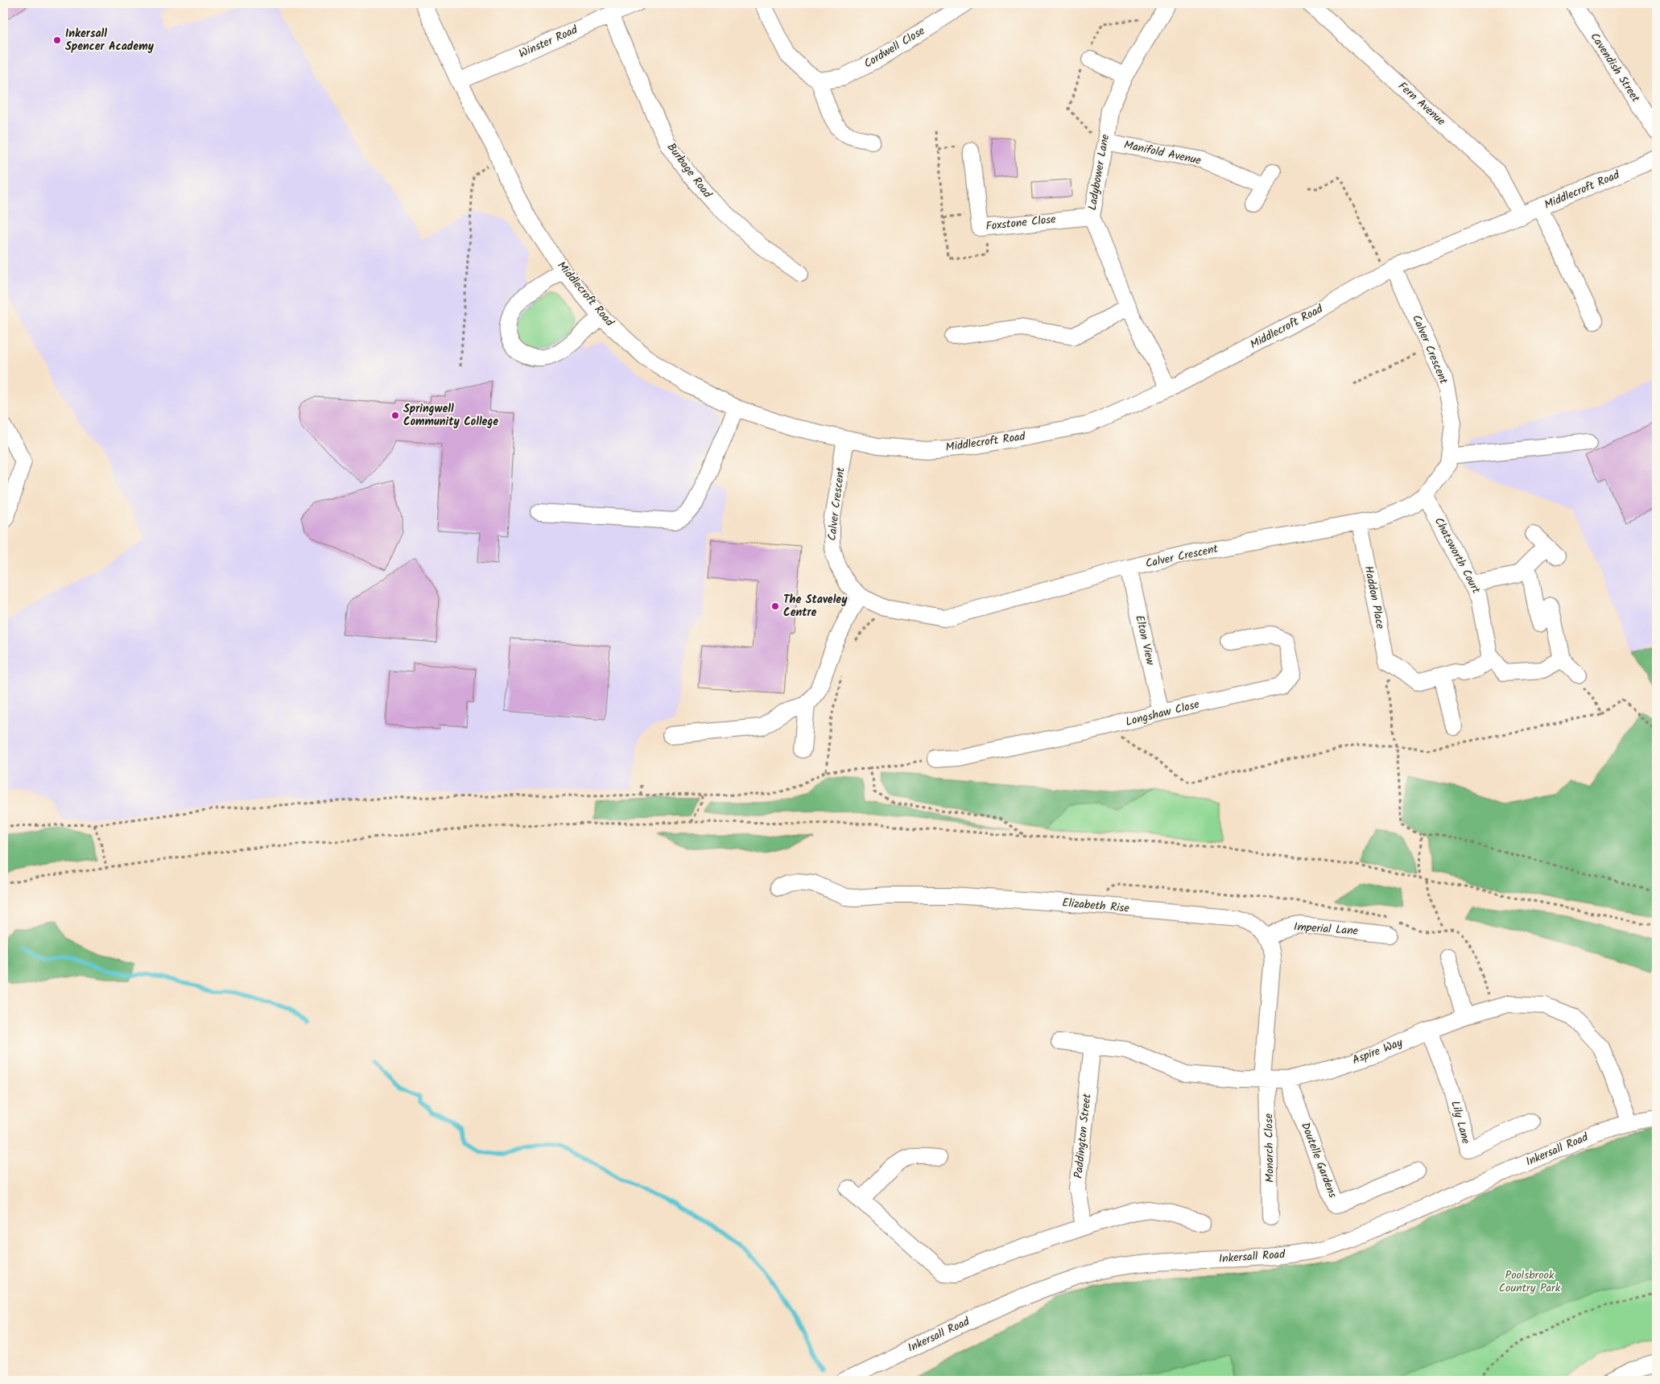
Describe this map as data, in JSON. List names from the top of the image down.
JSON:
{
  "streets": {
    "street": [
      "Winster Road",
      "Cordwell Close",
      "Cavendish Street",
      "Fern Avenue",
      "Manifold Avenue",
      "Burbage Road",
      "Ladybower Lane",
      "Middlecroft Road",
      "Foxstone Close",
      "Calver Crescent",
      "Chatsworth Court",
      "Haddon Place",
      "Elton View",
      "Longshaw Close",
      "Elizabeth Rise",
      "Imperial Lane",
      "Aspire Way",
      "Lily Lane",
      "Paddington Street",
      "Monarch Close",
      "Inkersall Road",
      "Doutelle Gardens"
    ]
  },
  "crossings": [
    ["Winster Road", "Burbage Road"],
    ["Winster Road", "Middlecroft Road"],
    ["Fern Avenue", "Middlecroft Road"],
    ["Manifold Avenue", "Ladybower Lane"],
    ["Ladybower Lane", "Middlecroft Road"],
    ["Ladybower Lane", "Foxstone Close"],
    ["Middlecroft Road", "Calver Crescent"],
    ["Calver Crescent", "Chatsworth Court"],
    ["Calver Crescent", "Haddon Place"],
    ["Calver Crescent", "Elton View"],
    ["Elton View", "Longshaw Close"],
    ["Elizabeth Rise", "Imperial Lane"],
    ["Elizabeth Rise", "Aspire Way"],
    ["Elizabeth Rise", "Monarch Close"],
    ["Aspire Way", "Lily Lane"],
    ["Aspire Way", "Paddington Street"],
    ["Aspire Way", "Monarch Close"],
    ["Aspire Way", "Inkersall Road"],
    ["Aspire Way", "Doutelle Gardens"]
  ],
  "parks": ["Poolsbrook Country Park"],
  "places": ["Inkersall Spencer Academy", "Springwell Community College", "The Staveley Centre"]
}
